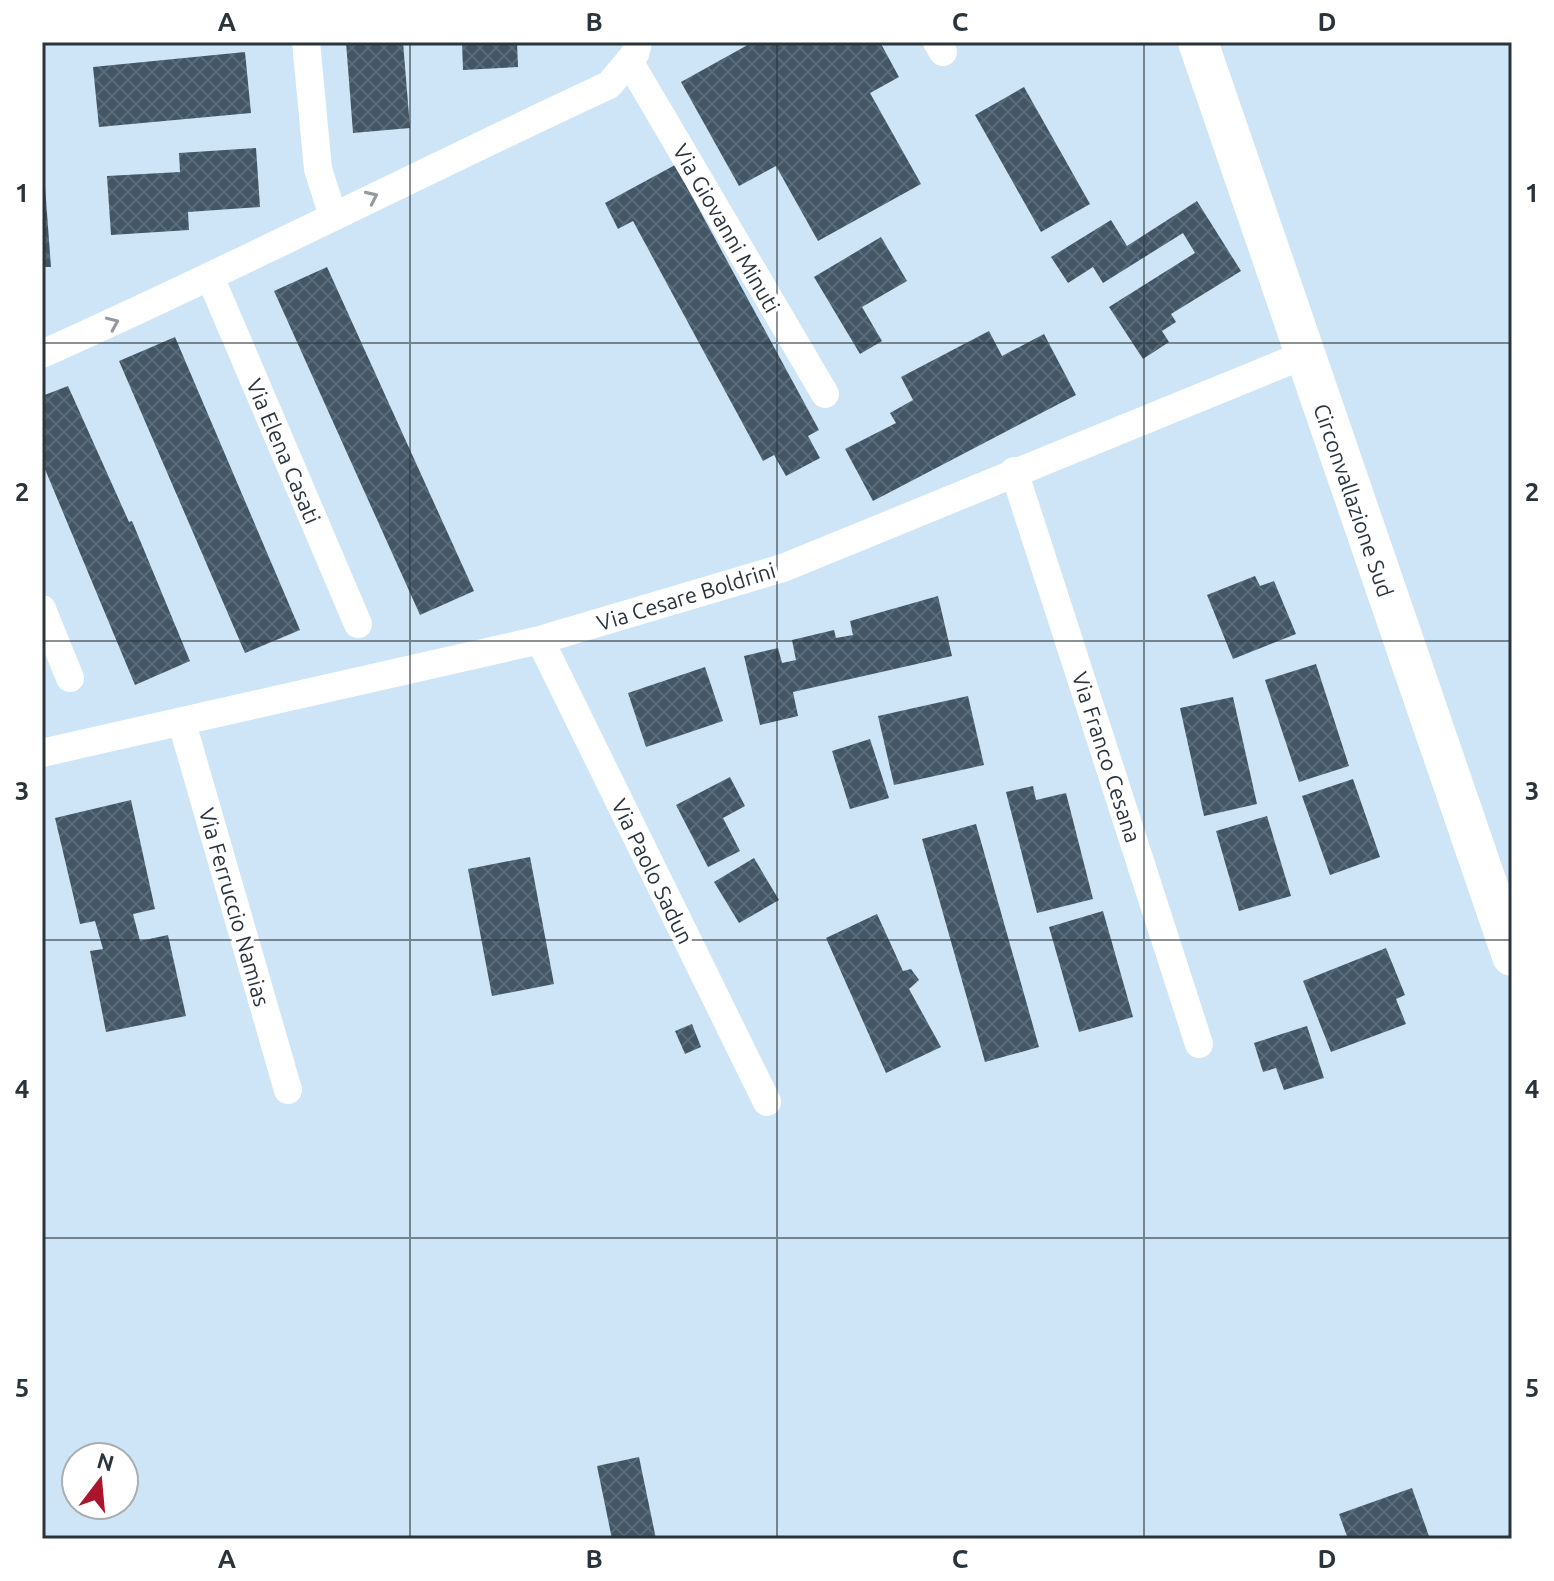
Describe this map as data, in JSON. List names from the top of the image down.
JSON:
{
  "streets": {
    "main road": ["Circonvallazione Sud"],
    "street": [
      "Via Giovanni Minuti",
      "Via Elena Casati",
      "Via Cesare Boldrini",
      "Via Franco Cesana",
      "Via Paolo Sadun",
      "Via Ferruccio Namias"
    ]
  },
  "crossings": [
    ["Circonvallazione Sud", "Via Cesare Boldrini"],
    ["Via Cesare Boldrini", "Via Franco Cesana"],
    ["Via Cesare Boldrini", "Via Paolo Sadun"],
    ["Via Cesare Boldrini", "Via Ferruccio Namias"]
  ],
  "north": "top",
  "grid": {
    "columns": [
      "A",
      "B",
      "C",
      "D"
    ],
    "rows": [
      "1",
      "2",
      "3",
      "4",
      "5"
    ]
  }
}
